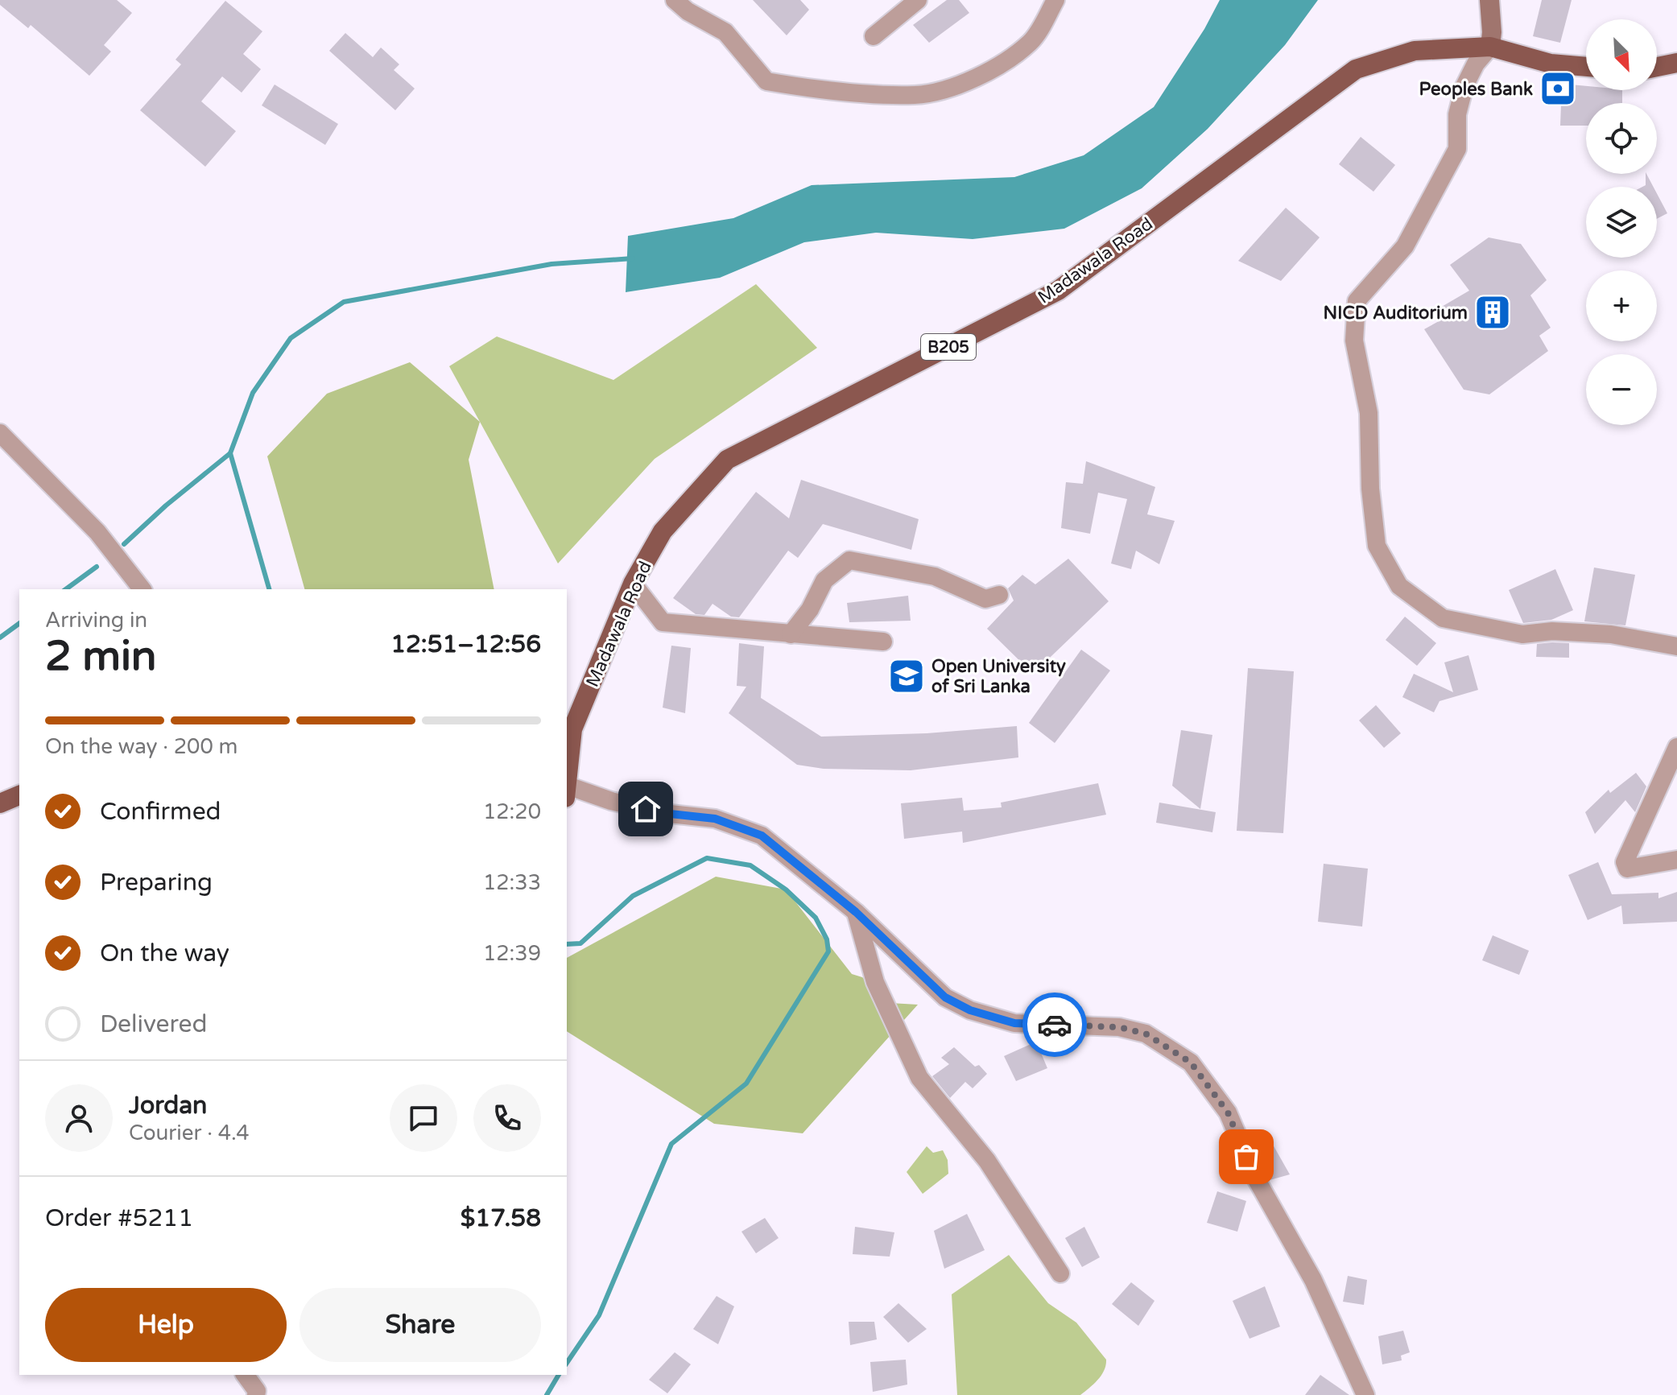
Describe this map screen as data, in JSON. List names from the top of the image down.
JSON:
{
  "streets": {
    "main road": ["Madawala Road", "B205"]
  },
  "places": {
    "bank": ["Peoples Bank"],
    "building": ["NICD Auditorium"],
    "school or university": ["Open University of Sri Lanka"]
  },
  "north": "bottom right",
  "page": {
    "map_buttons": ["+", "−"],
    "heading": ["2 min", "Arriving in", "12:51–12:56"],
    "panel": [
      "Jordan",
      "Courier · 4.4",
      "Order #5211",
      "$17.58"
    ],
    "bar": "On the way · 200 m",
    "list": [
      ["Confirmed", "12:20"],
      ["Preparing", "12:33"],
      ["On the way", "12:39"],
      "Delivered"
    ],
    "buttons": ["Help", "Share"]
  }
}
